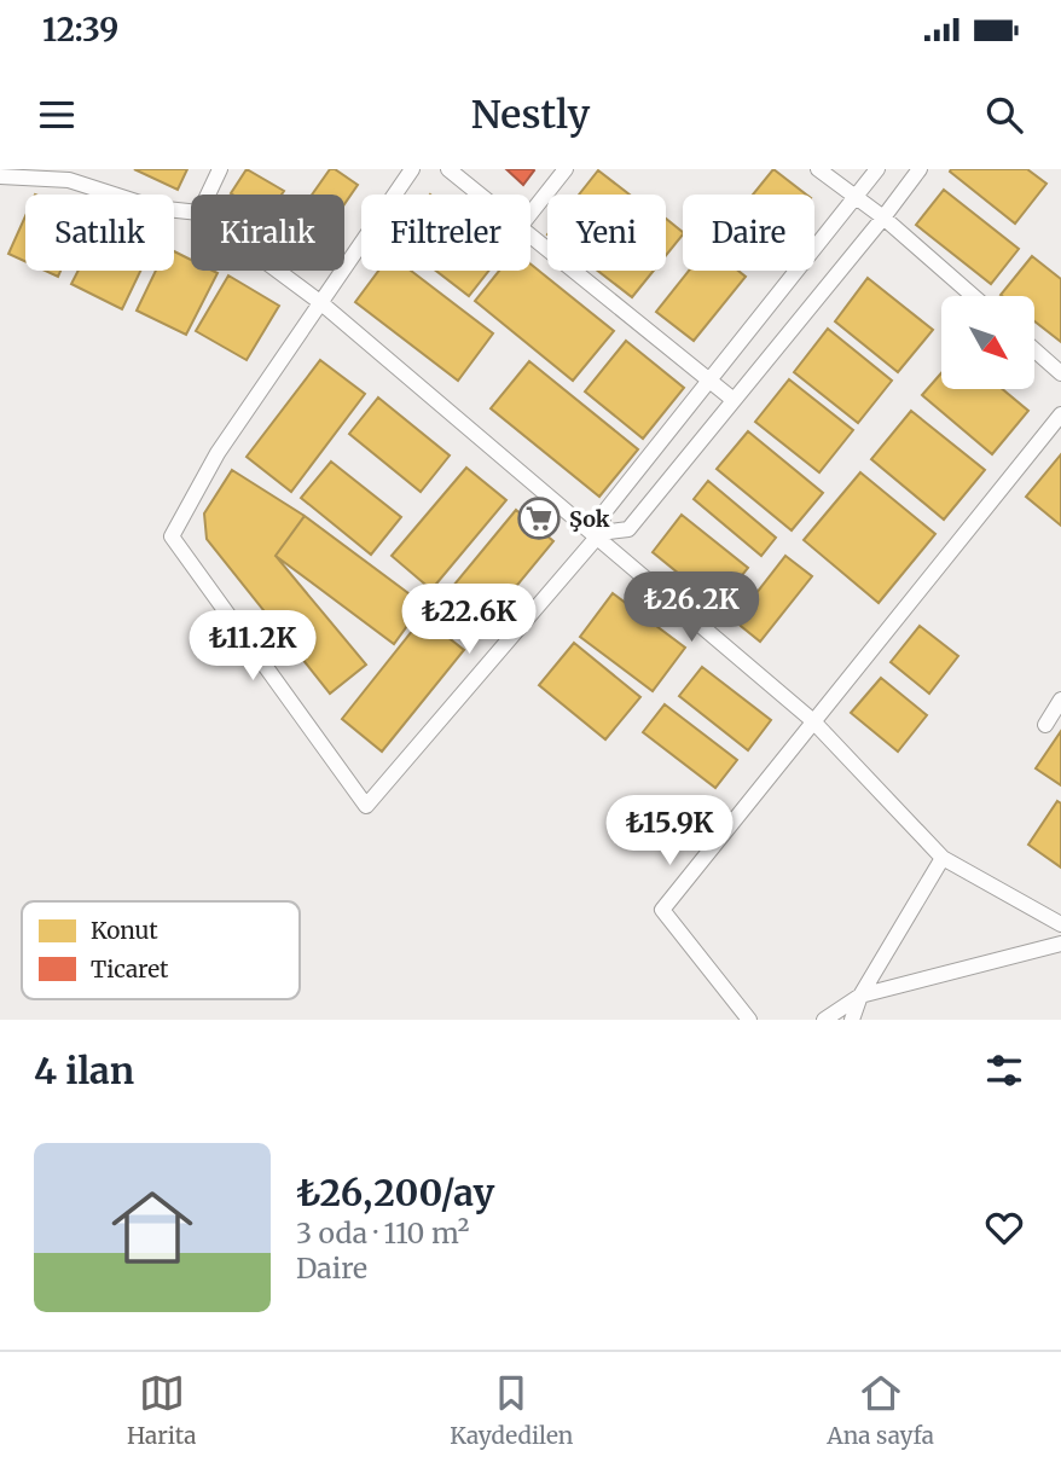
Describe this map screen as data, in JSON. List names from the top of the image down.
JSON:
{
  "places": {
    "supermarket": ["Şok"]
  },
  "legend": ["Konut", "Ticaret"],
  "north": "bottom right",
  "page": {
    "status": "12:39",
    "header": "Nestly",
    "chip": [
      "Satılık",
      "Kiralık",
      "Filtreler",
      "Yeni",
      "Daire"
    ],
    "price": [
      "₺26.2K",
      "₺22.6K",
      "₺11.2K",
      "₺15.9K"
    ],
    "heading": "4 ilan",
    "list": [
      {
        "name": "₺26,200/ay",
        "note": "3 oda · 110 m² · Daire"
      }
    ],
    "tabs": ["Harita", "Kaydedilen", "Ana sayfa"]
  }
}
